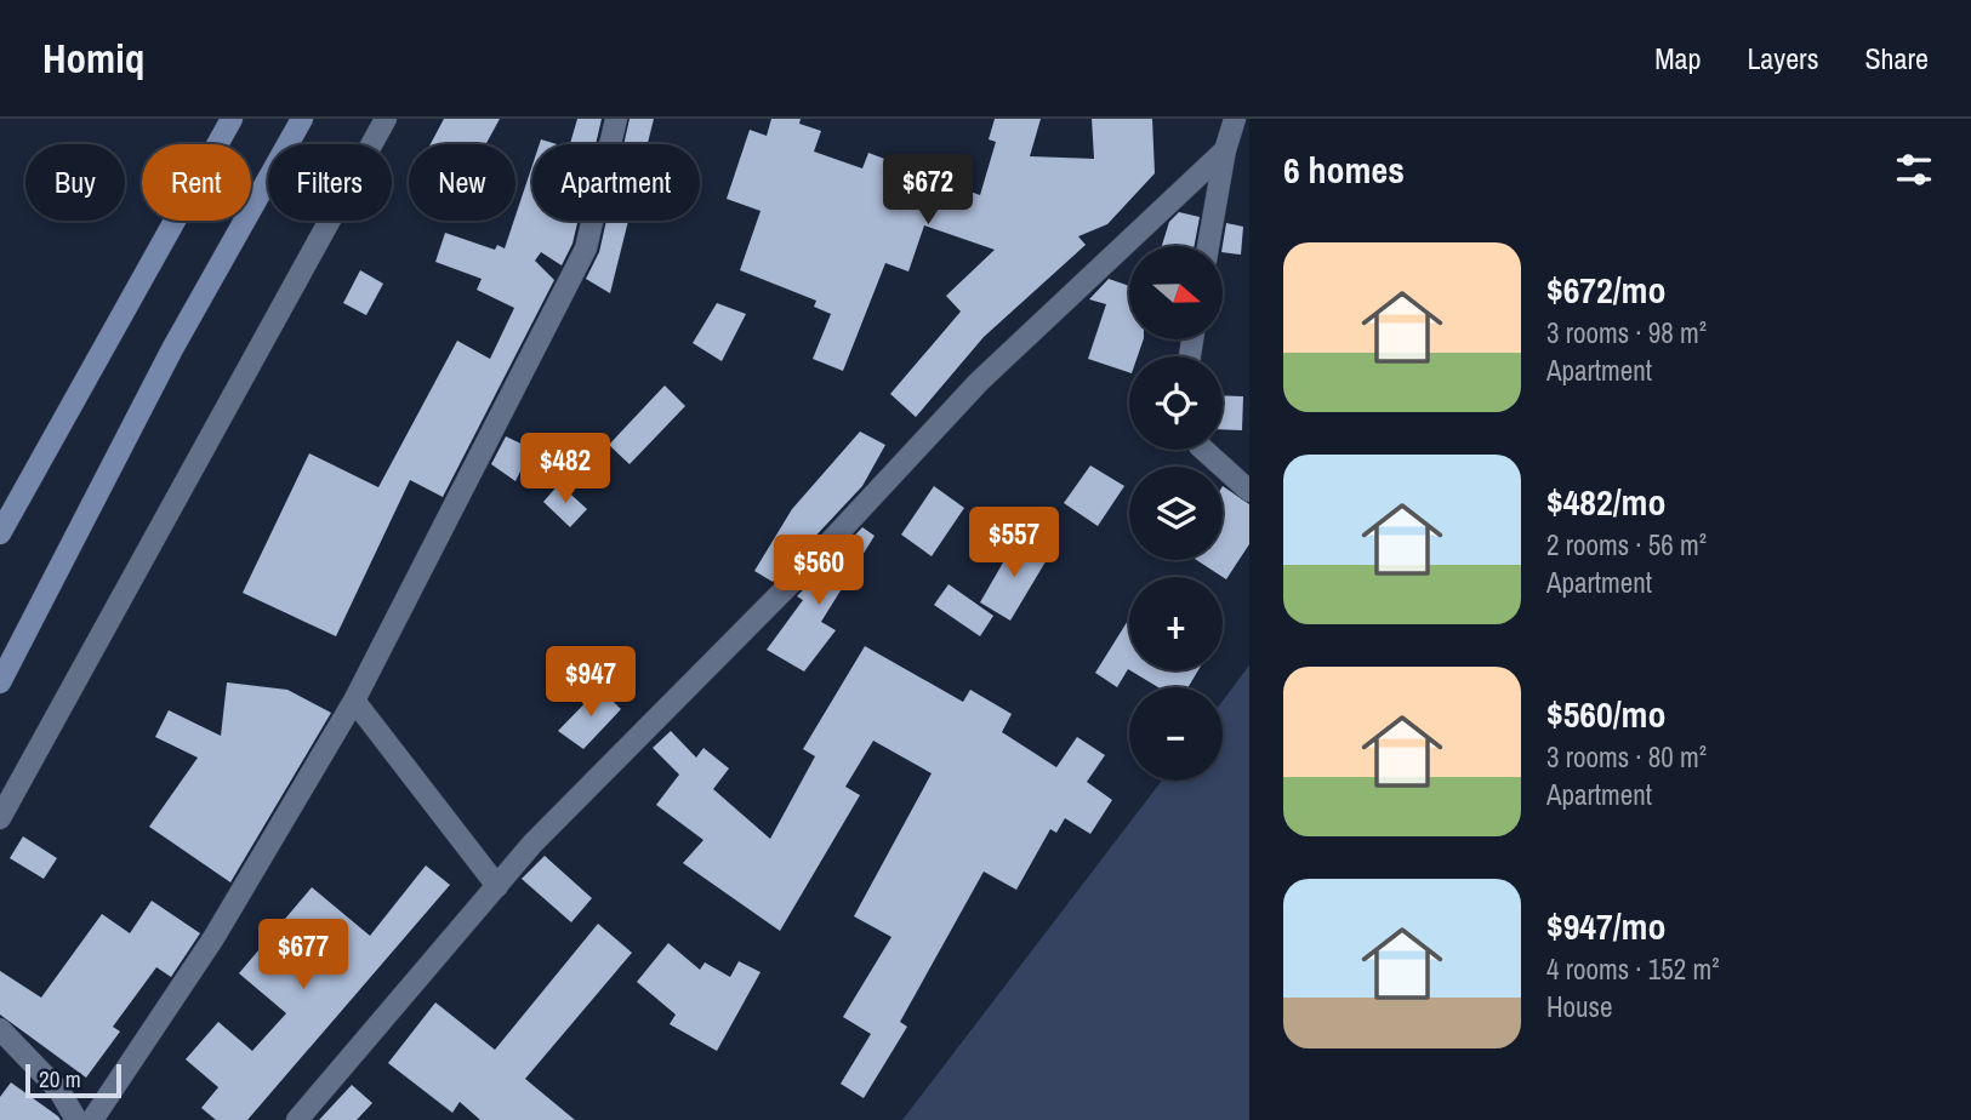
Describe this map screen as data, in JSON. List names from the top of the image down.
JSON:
{
  "scale_bar": "20 m",
  "north": "right",
  "page": {
    "header": "Homiq",
    "nav": ["Map", "Layers", "Share"],
    "heading": "6 homes",
    "chip": [
      "Buy",
      "Rent",
      "Filters",
      "New",
      "Apartment"
    ],
    "price": [
      "$672",
      "$482",
      "$557",
      "$560",
      "$947",
      "$677"
    ],
    "list": [
      {
        "name": "$672/mo",
        "note": "3 rooms · 98 m² · Apartment"
      },
      {
        "name": "$482/mo",
        "note": "2 rooms · 56 m² · Apartment"
      },
      {
        "name": "$560/mo",
        "note": "3 rooms · 80 m² · Apartment"
      },
      {
        "name": "$947/mo",
        "note": "4 rooms · 152 m² · House"
      }
    ],
    "map_buttons": ["+", "−"],
    "scale": "20 m"
  }
}
